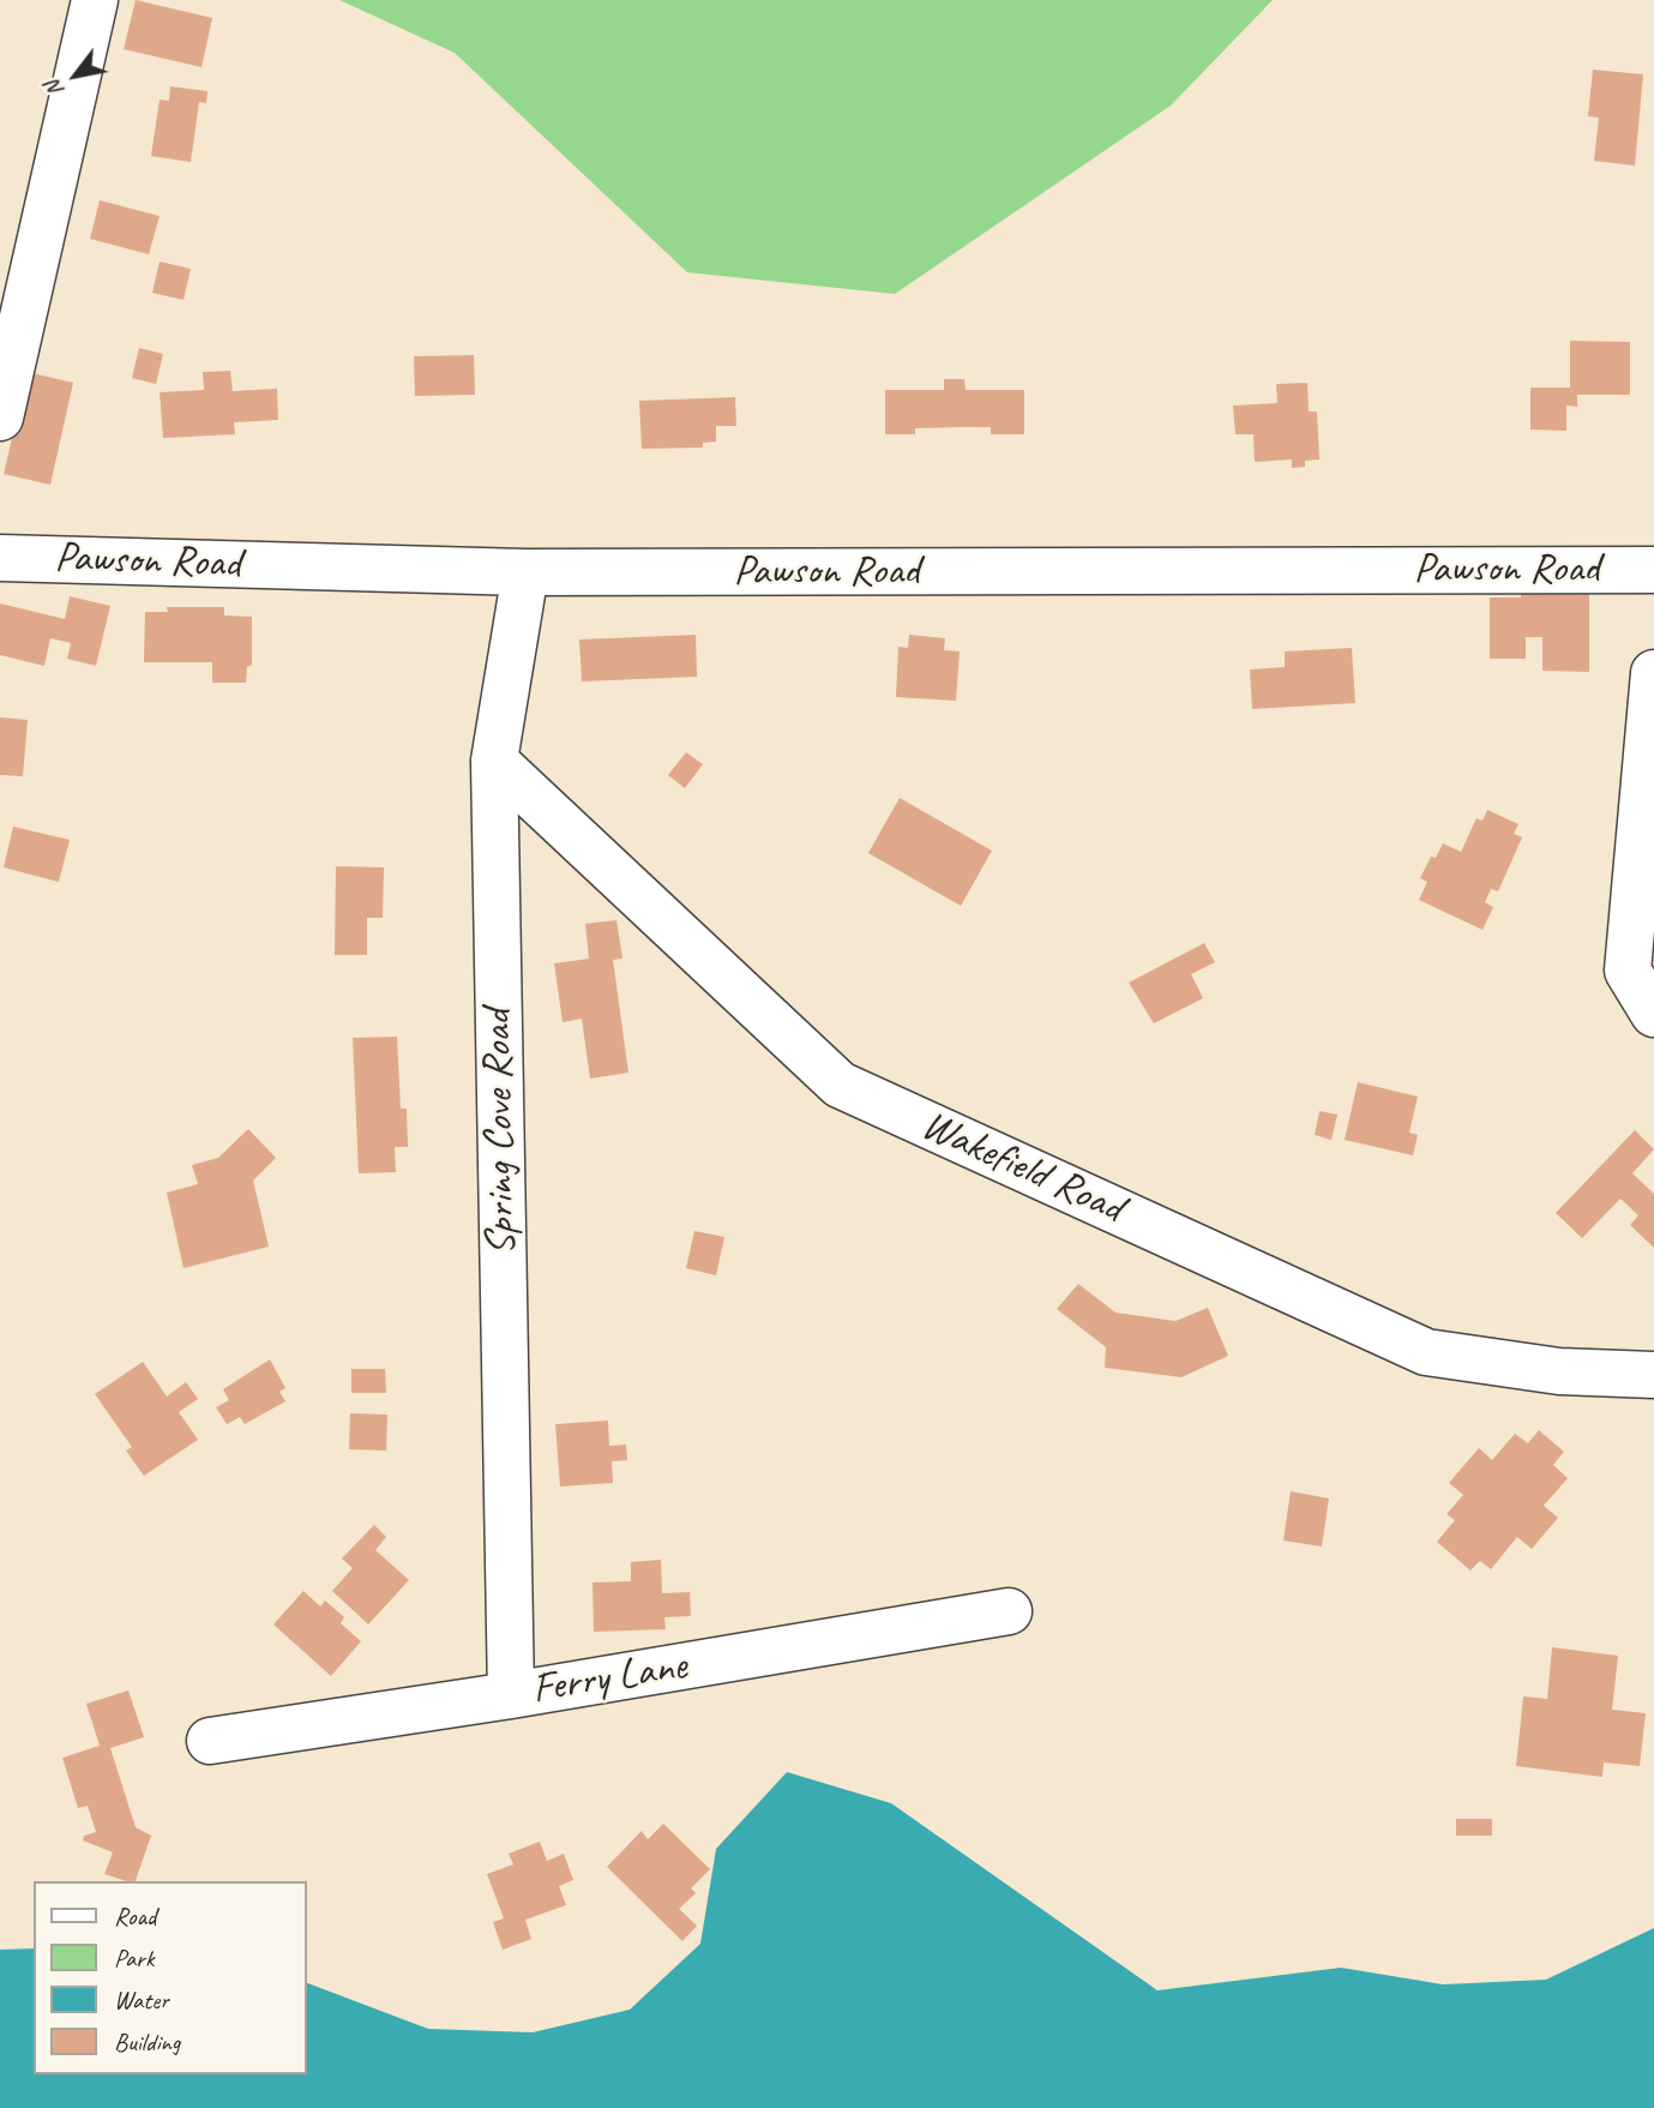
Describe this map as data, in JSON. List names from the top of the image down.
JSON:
{
  "streets": {
    "street": [
      "Pawson Road",
      "Spring Cove Road",
      "Wakefield Road",
      "Ferry Lane"
    ]
  },
  "crossings": [
    ["Pawson Road", "Spring Cove Road"],
    ["Spring Cove Road", "Wakefield Road"],
    ["Spring Cove Road", "Ferry Lane"]
  ],
  "legend": [
    "Road",
    "Park",
    "Water",
    "Building"
  ],
  "north": "bottom left"
}
